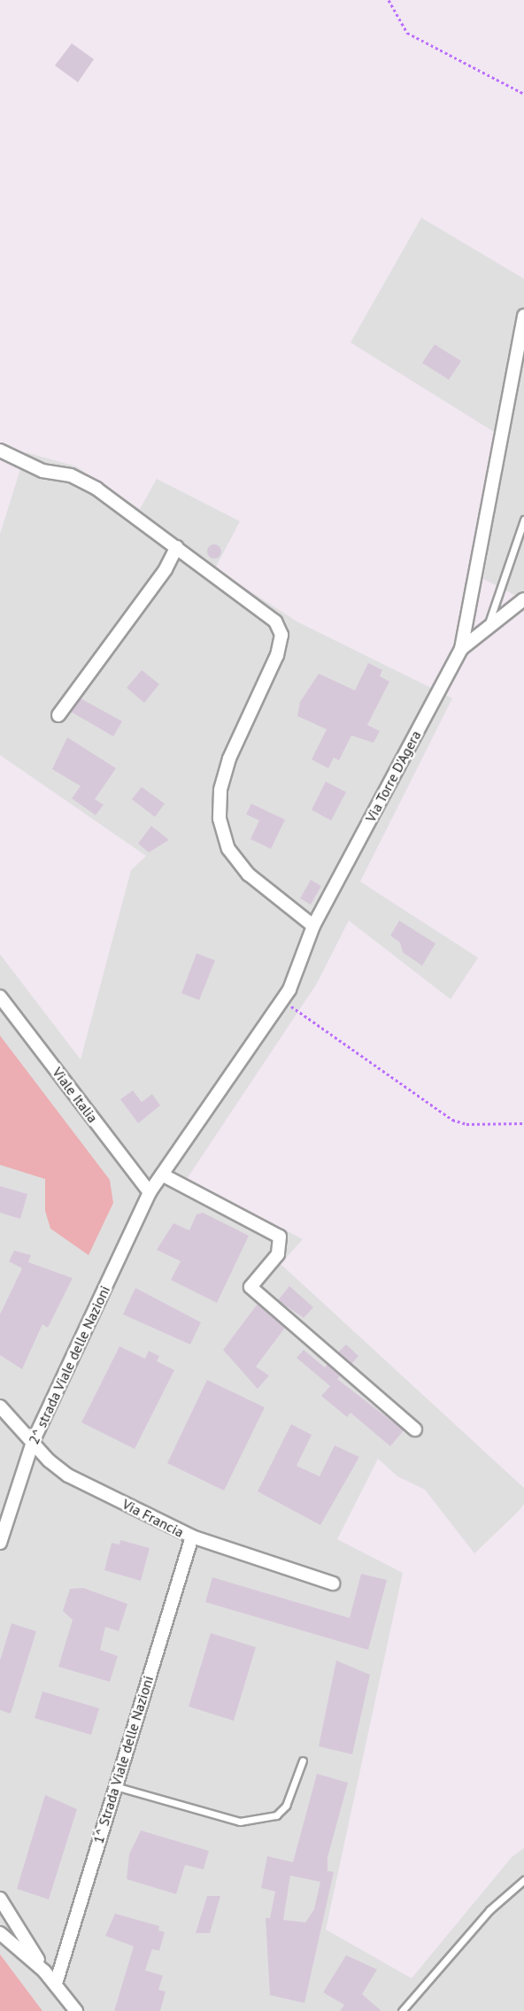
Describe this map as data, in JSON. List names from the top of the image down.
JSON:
{
  "streets": {
    "street": [
      "Via Torre D'Agera",
      "Viale Italia",
      "2^ strada Viale delle Nazioni",
      "Via Francia",
      "1^ Strada Viale delle Nazioni"
    ]
  },
  "crossings": [
    ["Via Torre D'Agera", "Viale Italia"],
    ["Via Torre D'Agera", "2^ strada Viale delle Nazioni"],
    ["Viale Italia", "2^ strada Viale delle Nazioni"],
    ["2^ strada Viale delle Nazioni", "Via Francia"],
    ["Via Francia", "1^ Strada Viale delle Nazioni"]
  ]
}
